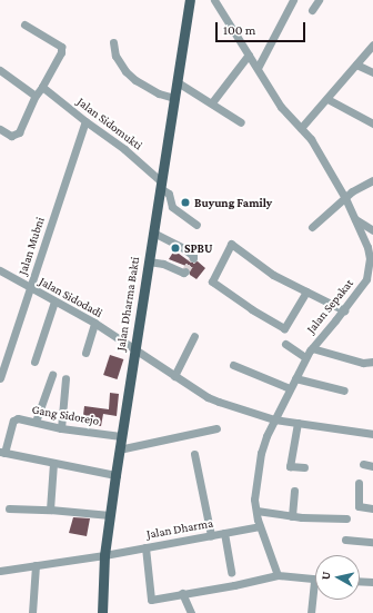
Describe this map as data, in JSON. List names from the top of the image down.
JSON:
{
  "streets": {
    "main road": ["Jalan Dharma Bakti"],
    "street": [
      "Jalan Sidomukti",
      "Jalan Mubni",
      "Jalan Sidodadi",
      "Jalan Sepakat",
      "Gang Sidorejo",
      "Jalan Dharma"
    ]
  },
  "crossings": [
    ["Jalan Sidomukti", "Jalan Mubni"],
    ["Jalan Sidomukti", "Jalan Dharma Bakti"],
    ["Jalan Mubni", "Jalan Sidodadi"],
    ["Jalan Sidodadi", "Jalan Dharma Bakti"],
    ["Jalan Sidodadi", "Jalan Sepakat"],
    ["Jalan Dharma Bakti", "Gang Sidorejo"],
    ["Jalan Dharma Bakti", "Jalan Dharma"],
    ["Jalan Sepakat", "Jalan Dharma"]
  ],
  "places": ["Buyung Family", "SPBU"],
  "scale_bar": "100 m",
  "north": "left"
}
